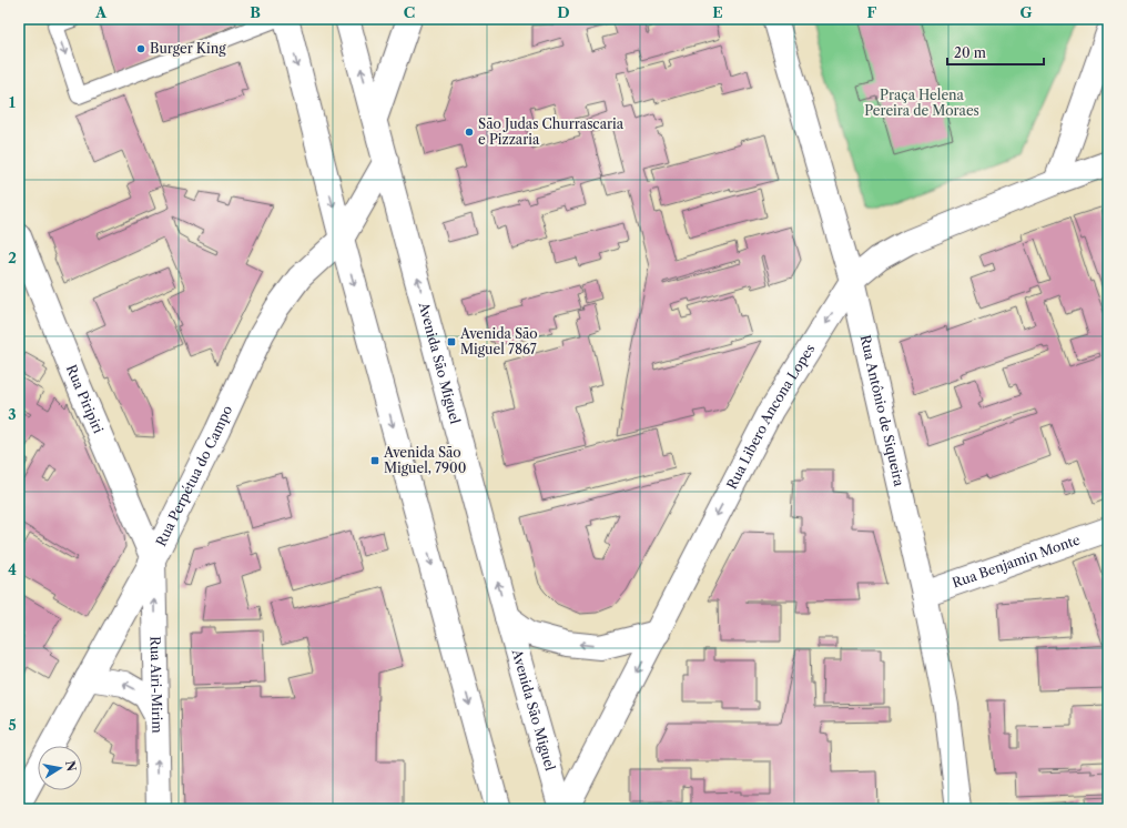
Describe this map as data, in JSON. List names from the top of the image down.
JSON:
{
  "streets": {
    "street": [
      "Avenida São Miguel",
      "Rua Piripiri",
      "Rua Antônio de Siqueira",
      "Rua Libero Ancona Lopes",
      "Rua Perpétua do Campo",
      "Rua Benjamin Monte",
      "Rua Airi-Mirim"
    ]
  },
  "crossings": [
    ["Avenida São Miguel", "Rua Perpétua do Campo"],
    ["Rua Piripiri", "Rua Perpétua do Campo"],
    ["Rua Piripiri", "Rua Airi-Mirim"],
    ["Rua Antônio de Siqueira", "Rua Libero Ancona Lopes"],
    ["Rua Antônio de Siqueira", "Rua Benjamin Monte"],
    ["Rua Perpétua do Campo", "Rua Airi-Mirim"]
  ],
  "one_way": ["Rua Libero Ancona Lopes", "Rua Airi-Mirim"],
  "parks": ["Praça Helena Pereira de Moraes"],
  "places": {
    "other": ["Burger King", "São Judas Churrascaria e Pizzaria"],
    "transit": ["Avenida São Miguel 7867", "Avenida São Miguel, 7900"]
  },
  "scale_bar": "20 m",
  "north": "right",
  "grid": {
    "columns": [
      "A",
      "B",
      "C",
      "D",
      "E",
      "F",
      "G"
    ],
    "rows": [
      "1",
      "2",
      "3",
      "4",
      "5"
    ]
  }
}
